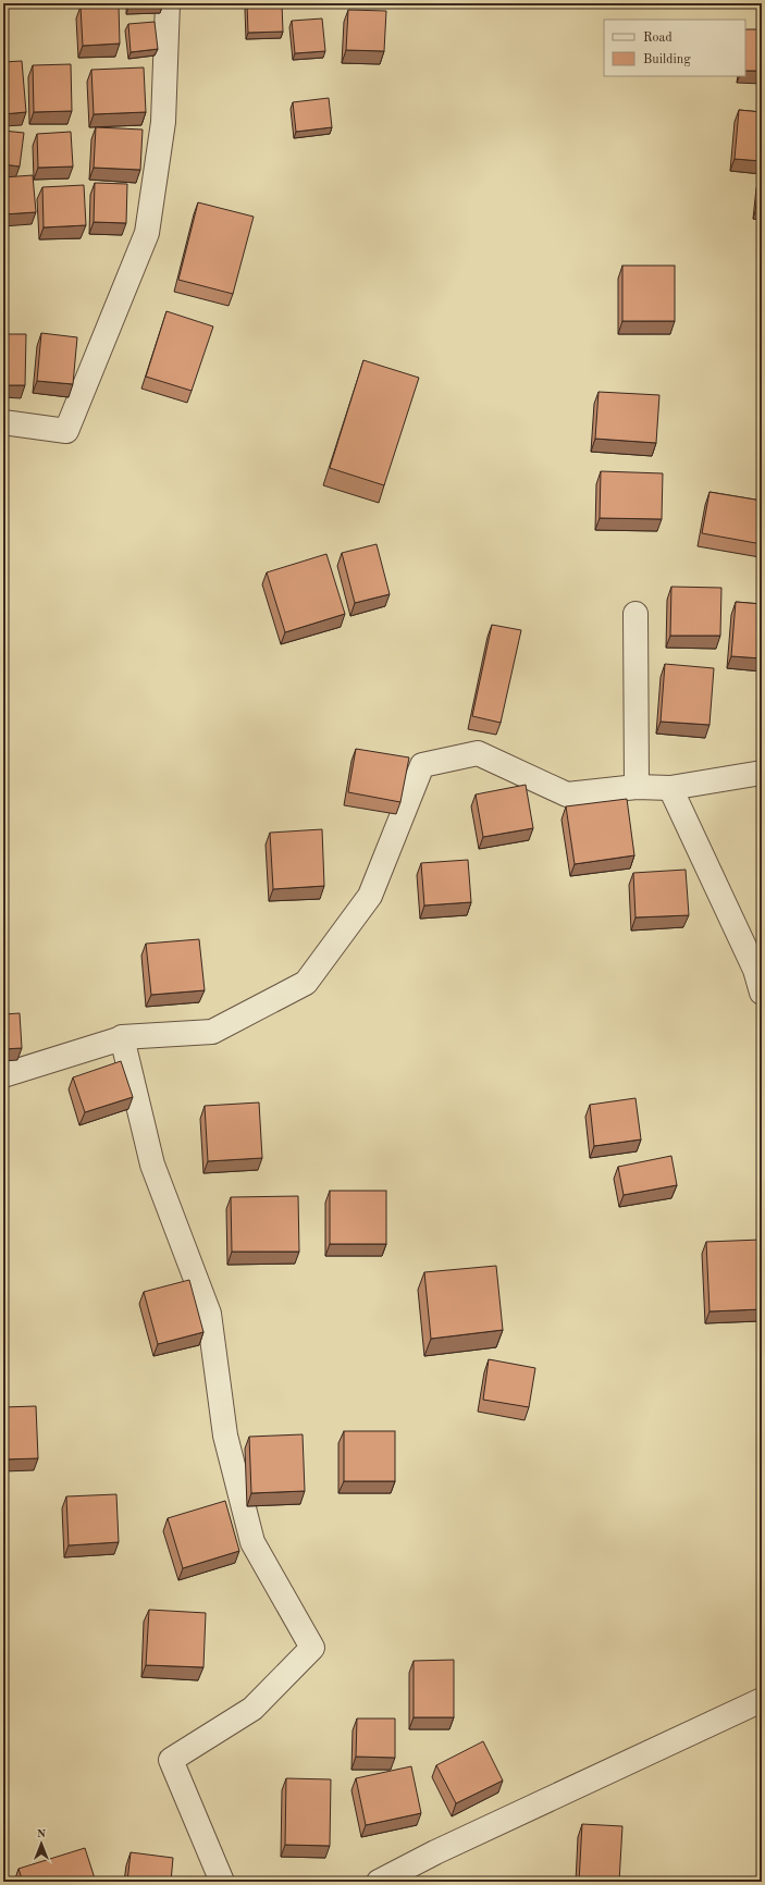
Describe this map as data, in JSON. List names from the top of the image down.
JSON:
{
  "legend": ["Road", "Building"],
  "north": "top"
}
